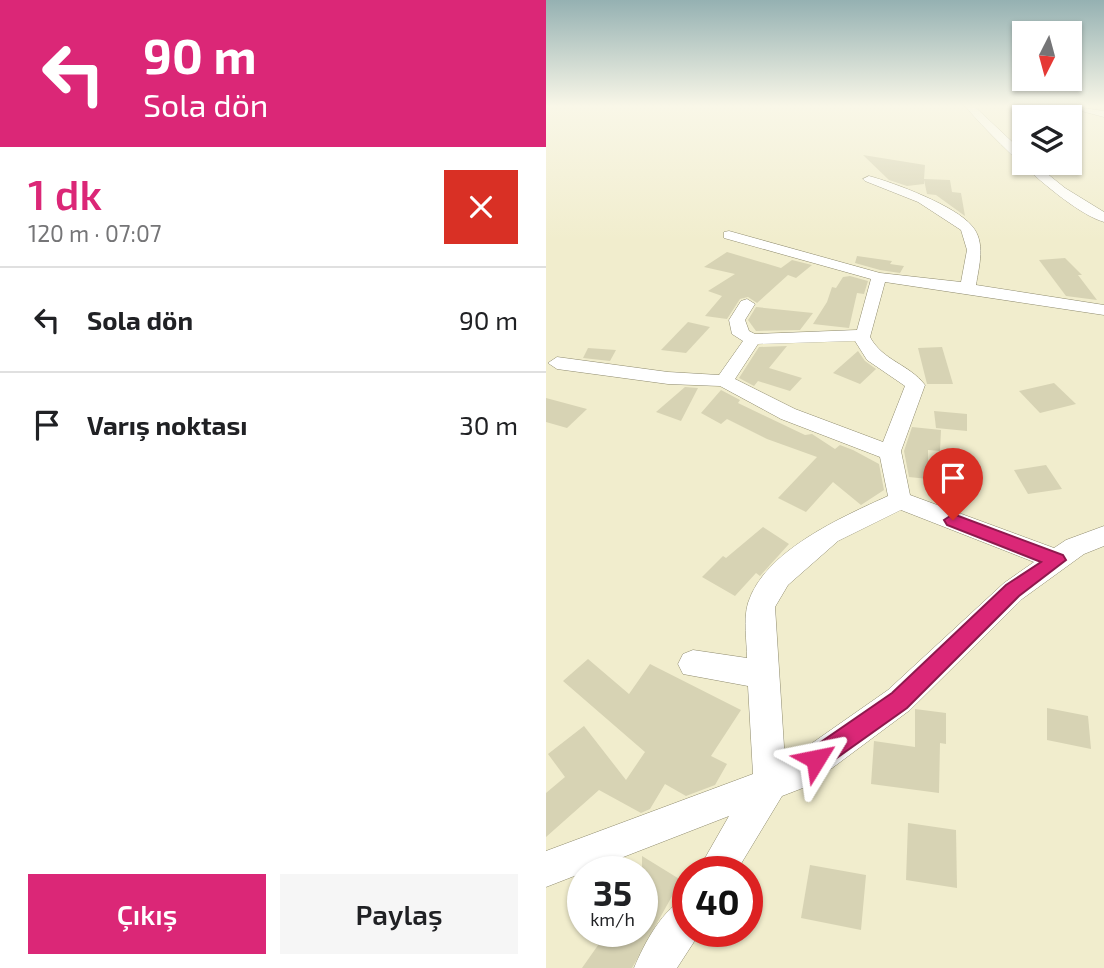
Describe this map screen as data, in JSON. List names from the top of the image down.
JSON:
{
  "north": "bottom",
  "page": {
    "turn": ["90 m", "Sola dön"],
    "heading": ["1 dk", "120 m · 07:07"],
    "list": [
      {
        "name": "Sola dön",
        "value": "90 m"
      },
      {
        "name": "Varış noktası",
        "value": "30 m"
      }
    ],
    "speed": "35 km/h",
    "limit": "40",
    "buttons": ["Çıkış", "Paylaş"]
  }
}
